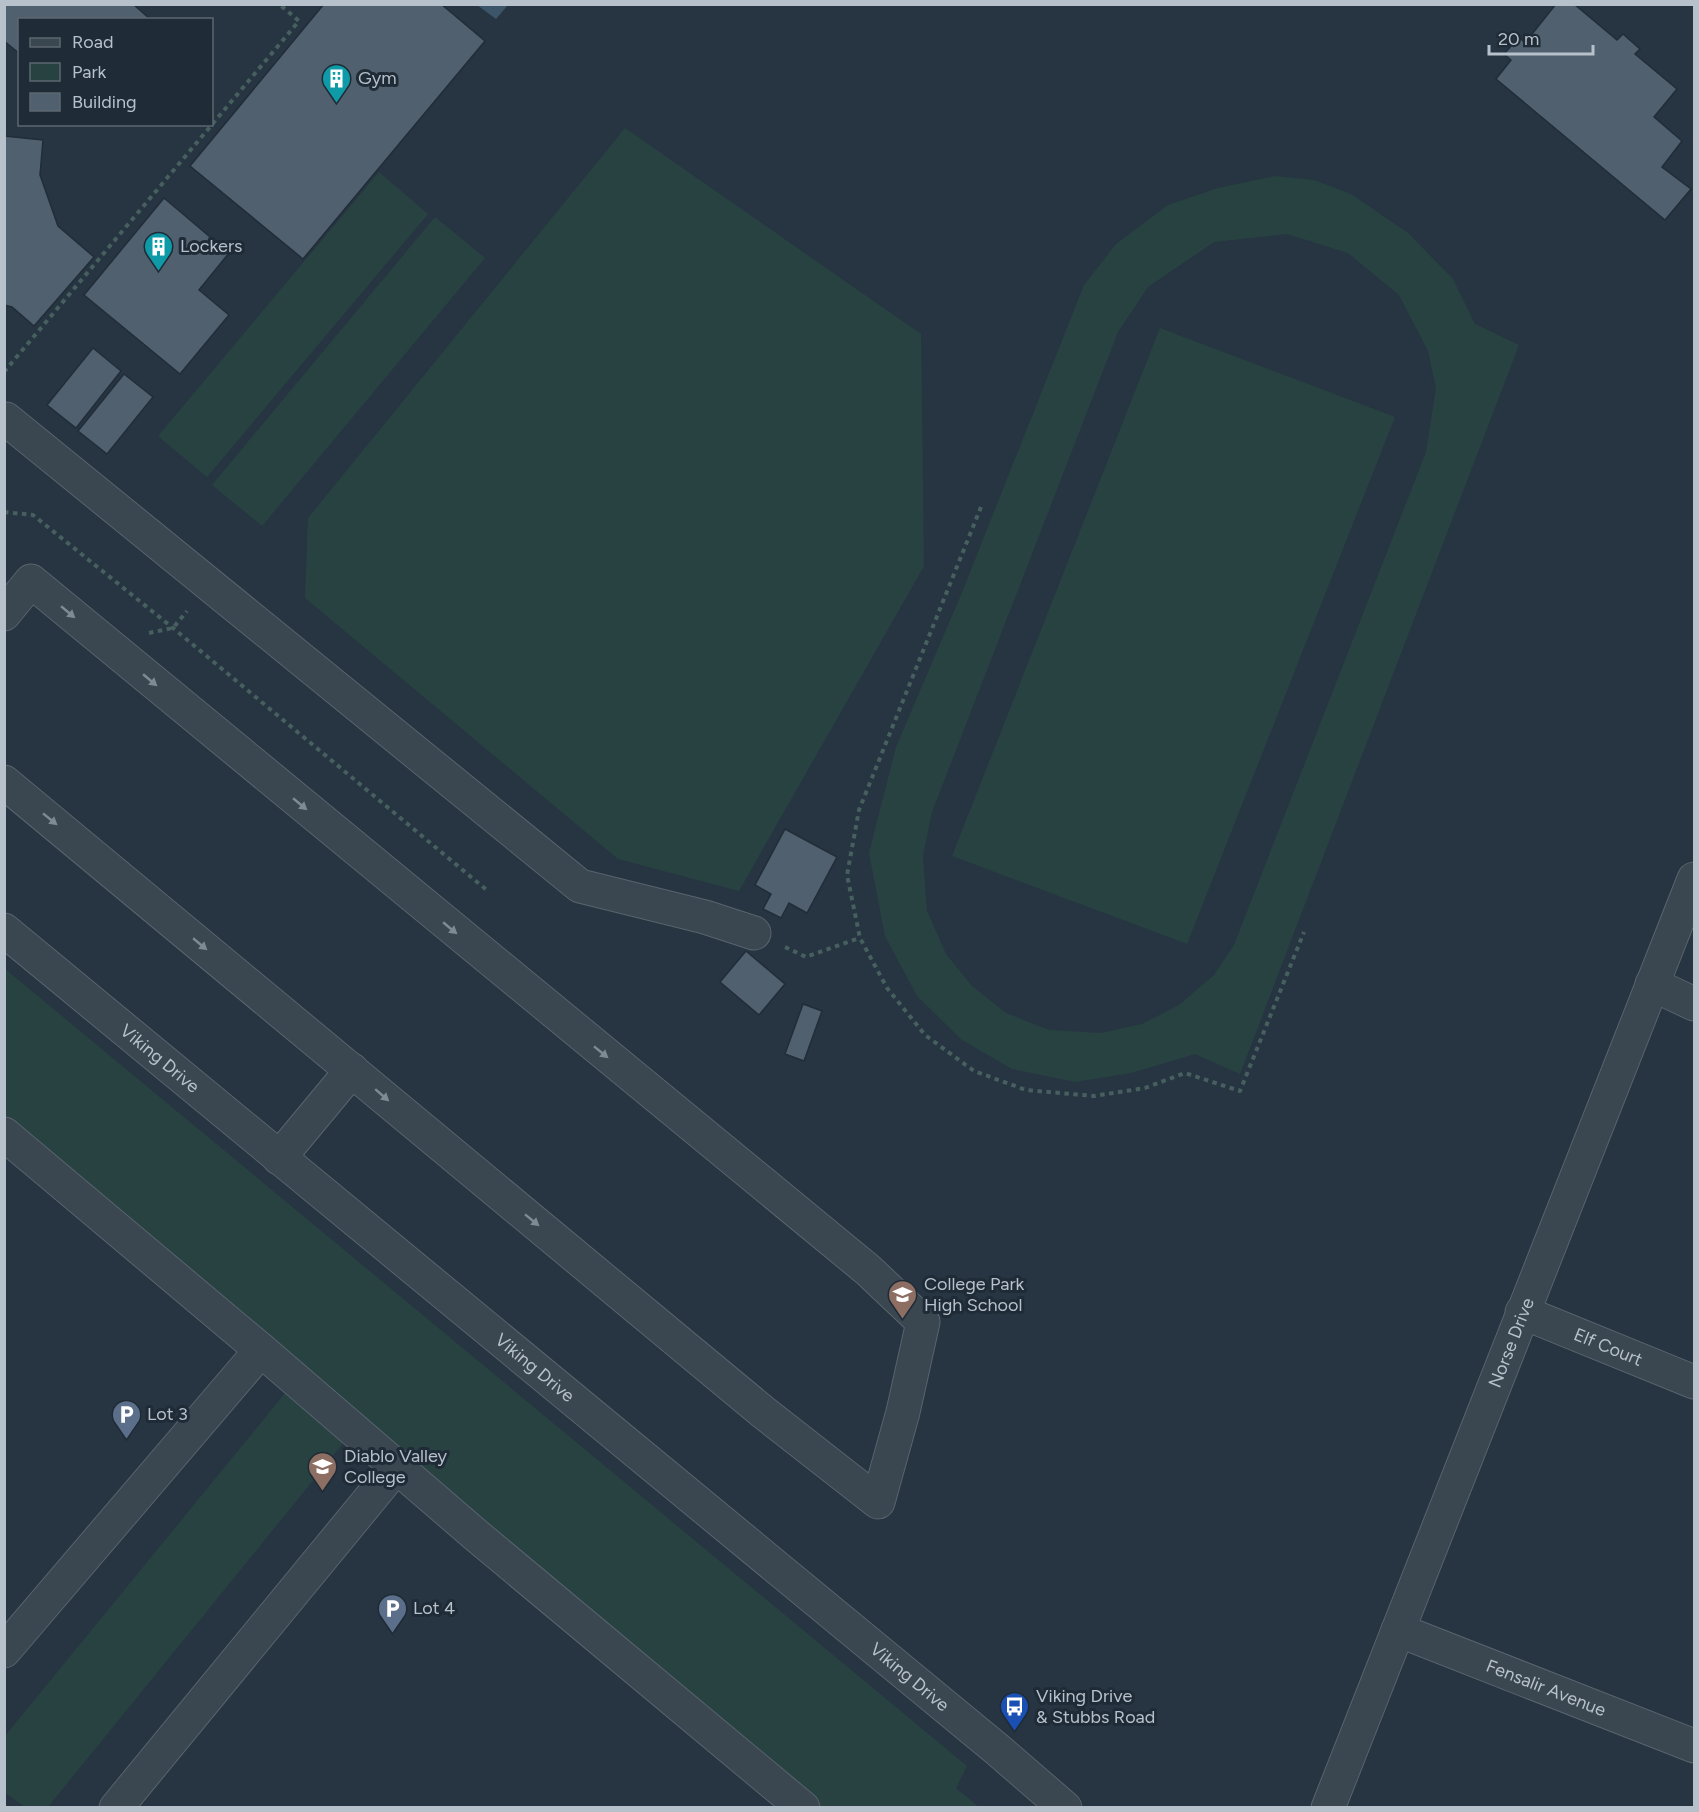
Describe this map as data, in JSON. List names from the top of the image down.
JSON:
{
  "streets": {
    "street": [
      "Viking Drive",
      "Norse Drive",
      "Elf Court",
      "Fensalir Avenue"
    ]
  },
  "crossings": [
    ["Norse Drive", "Elf Court"],
    ["Norse Drive", "Fensalir Avenue"]
  ],
  "places": {
    "building": ["Gym", "Lockers"],
    "school or university": ["College Park High School", "Diablo Valley College"],
    "parking": ["Lot 3", "Lot 4"],
    "bus stop": ["Viking Drive & Stubbs Road"]
  },
  "legend": ["Road", "Park", "Building"],
  "scale_bar": "20 m"
}
